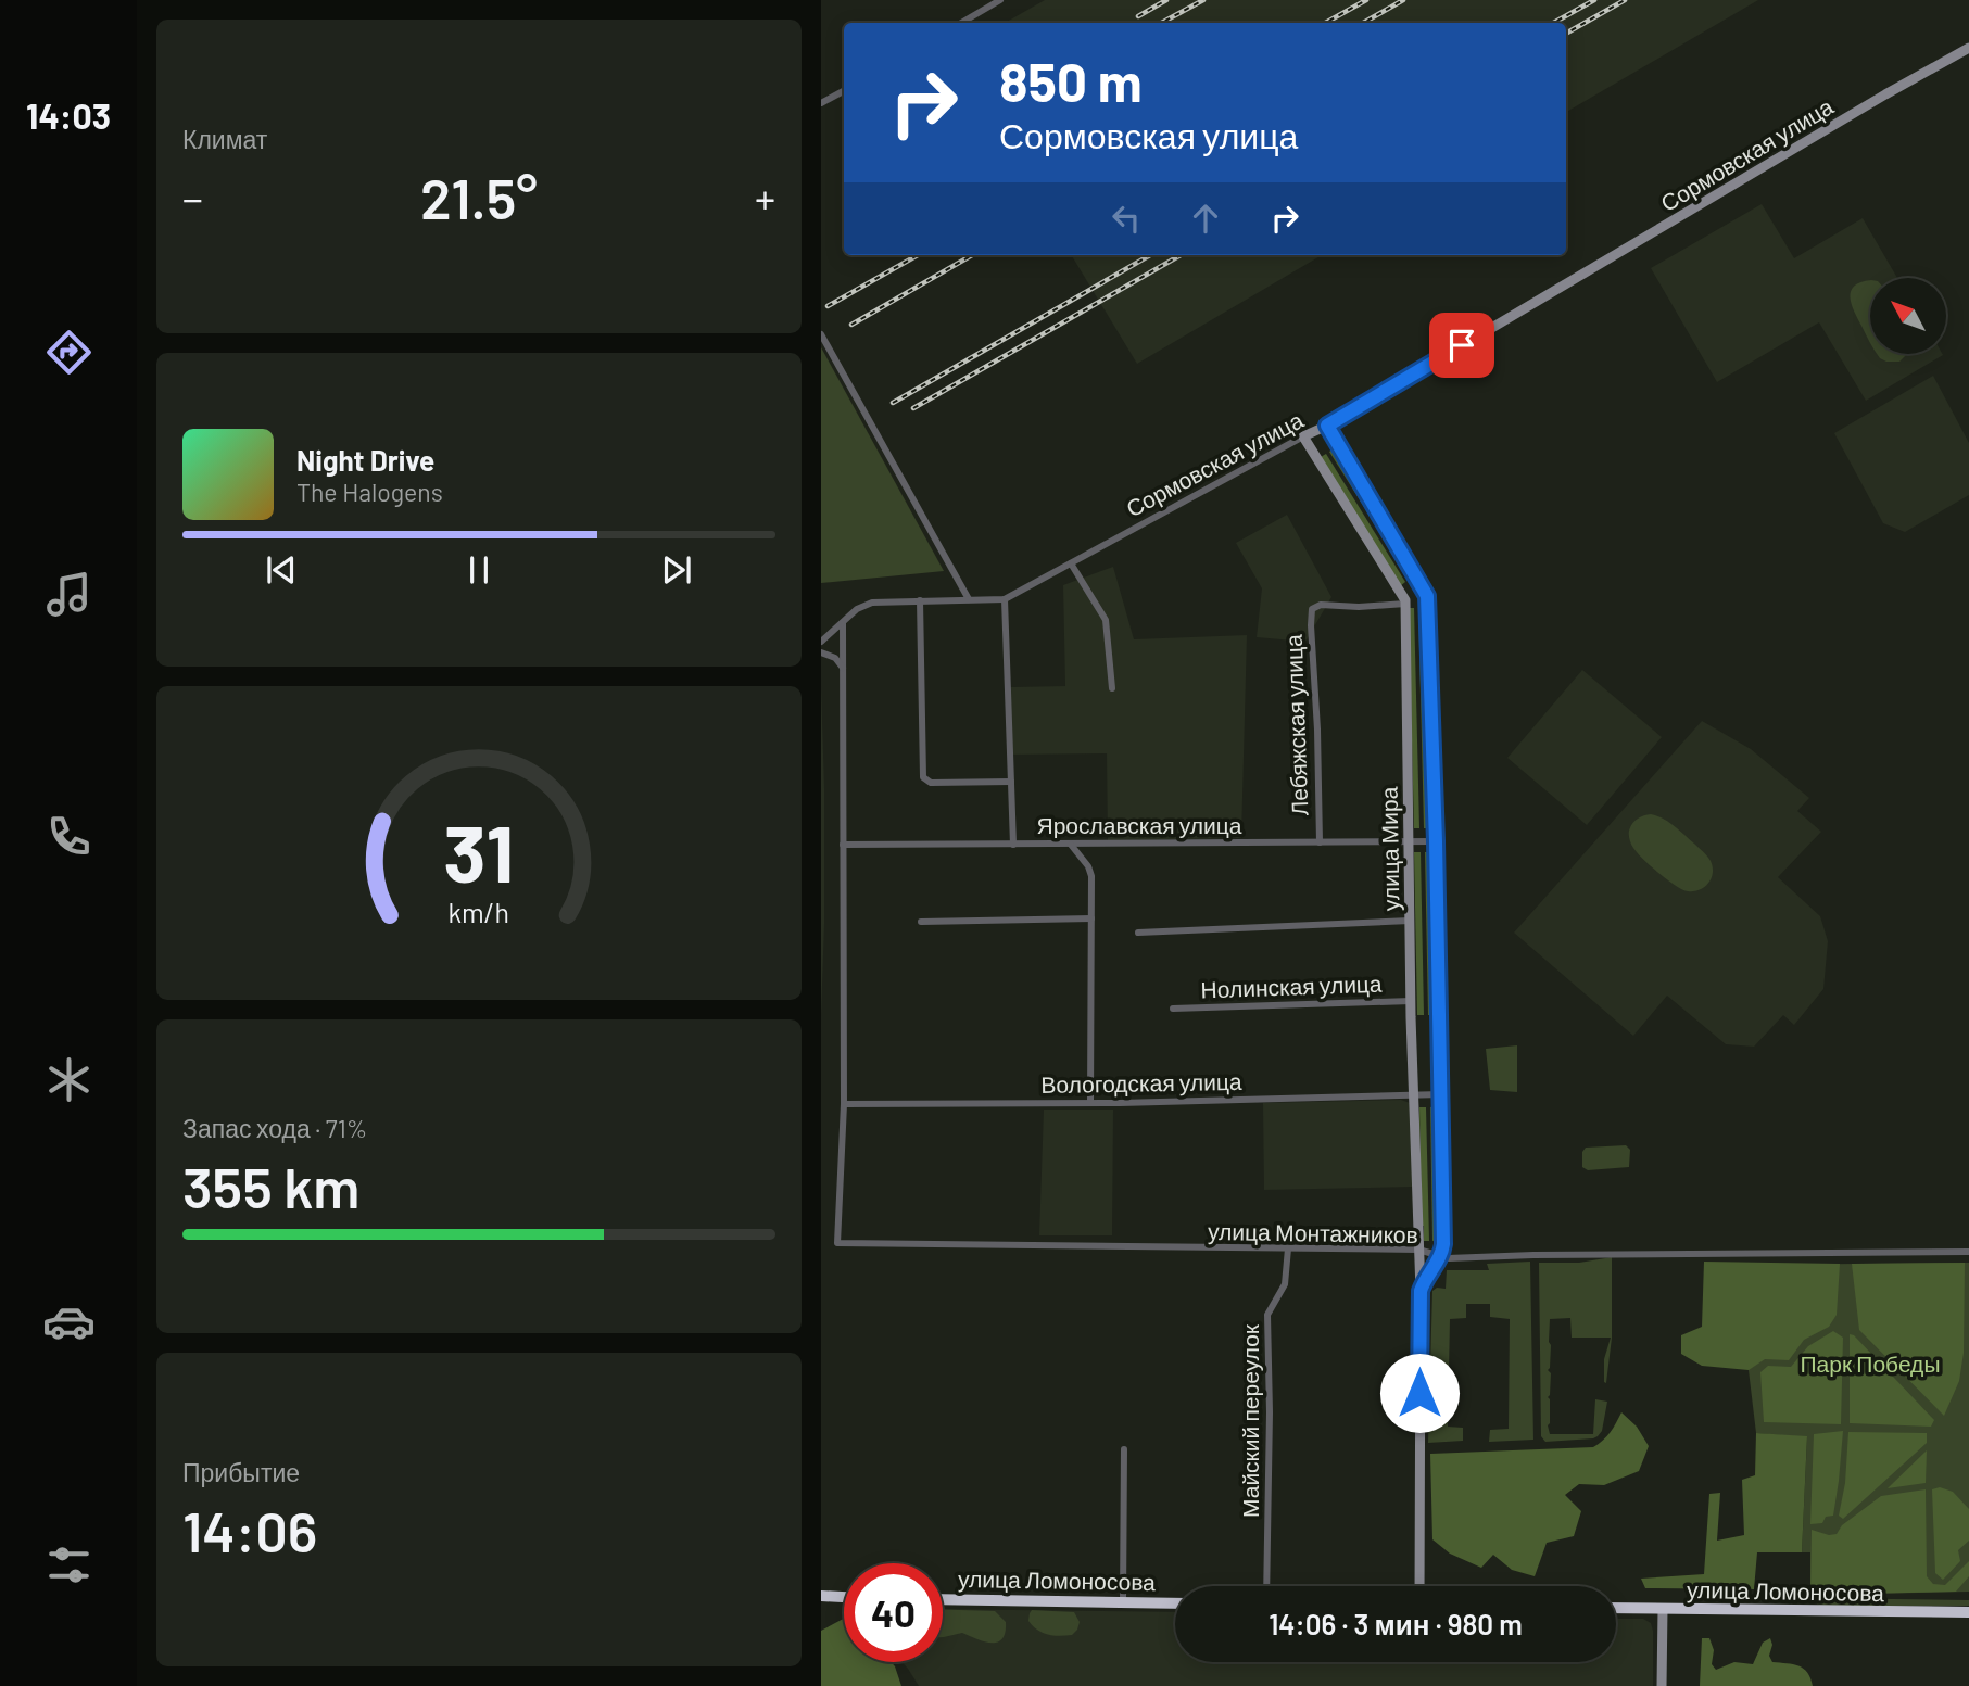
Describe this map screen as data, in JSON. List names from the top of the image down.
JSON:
{
  "streets": {
    "highway": ["улица Ломоносова"],
    "street": [
      "Сормовская улица",
      "Лебяжская улица",
      "Ярославская улица",
      "улица Мира",
      "Нолинская улица",
      "Вологодская улица",
      "улица Монтажников",
      "Майский переулок"
    ]
  },
  "crossings": [
    ["Сормовская улица", "улица Мира"],
    ["Лебяжская улица", "Ярославская улица"],
    ["Лебяжская улица", "улица Мира"],
    ["Ярославская улица", "улица Мира"],
    ["улица Мира", "Нолинская улица"],
    ["улица Мира", "Вологодская улица"],
    ["улица Мира", "улица Монтажников"],
    ["Вологодская улица", "улица Монтажников"],
    ["улица Монтажников", "Майский переулок"]
  ],
  "parks": ["Парк Победы"],
  "north": "top left",
  "page": {
    "tabs": "14:03",
    "tile": [
      "Климат",
      ["Запас хода · 71%", "355 km"],
      ["Прибытие", "14:06"]
    ],
    "turn": ["850 m", "Сормовская улица"],
    "heat": ["−", "21.5°", "+"],
    "song": ["Night Drive", "The Halogens"],
    "limit": "40",
    "trip": "14:06 · 3 мин · 980 m",
    "gauge": ["31", "km/h"]
  }
}
